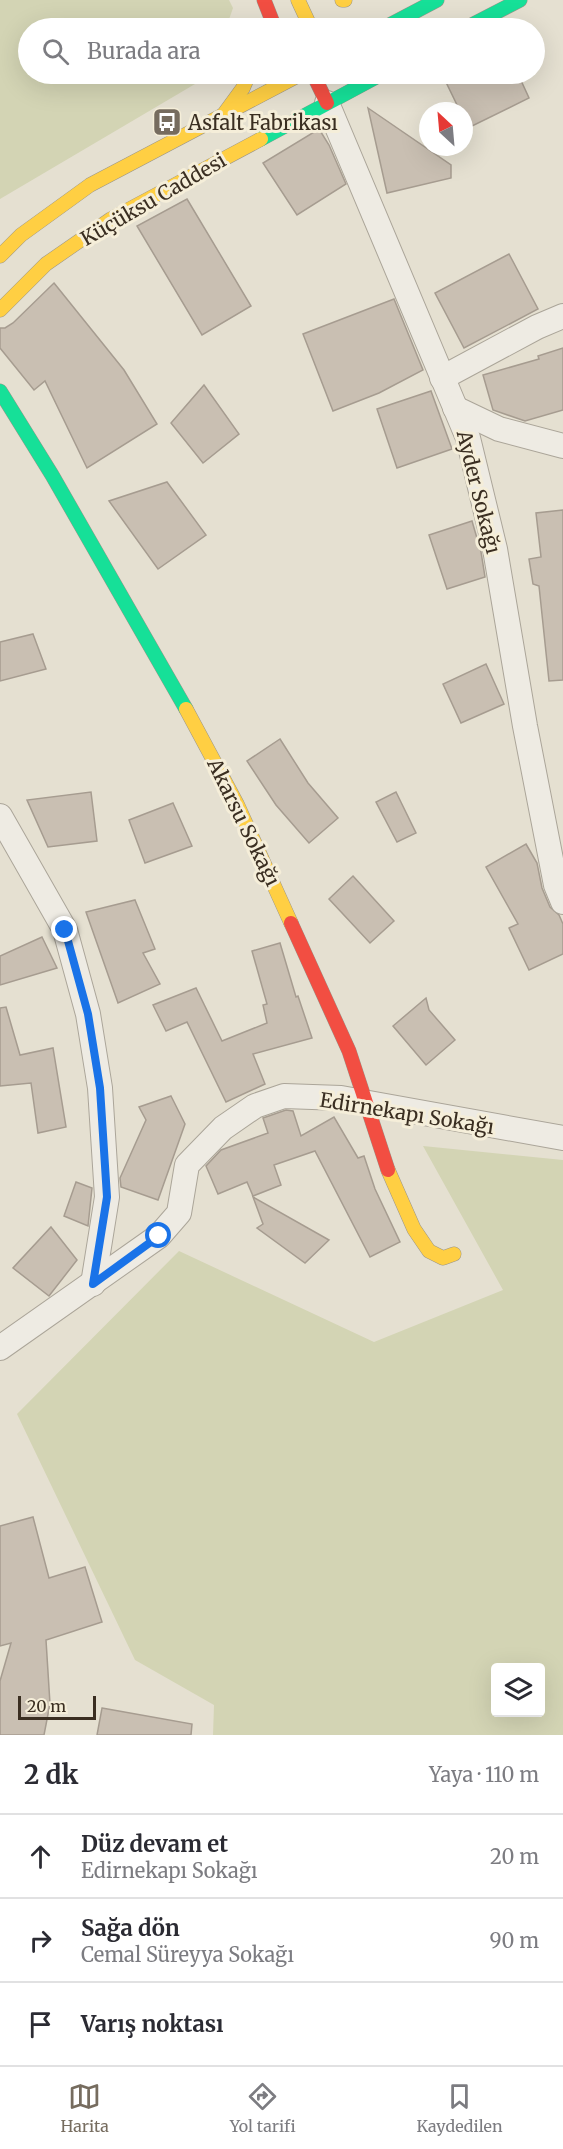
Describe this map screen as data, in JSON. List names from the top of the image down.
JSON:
{
  "streets": {
    "street": [
      "Küçüksu Caddesi",
      "Ayder Sokağı",
      "Akarsu Sokağı",
      "Edirnekapı Sokağı"
    ]
  },
  "crossings": [
    ["Küçüksu Caddesi", "Ayder Sokağı"],
    ["Akarsu Sokağı", "Edirnekapı Sokağı"]
  ],
  "places": {
    "bus stop": ["Asfalt Fabrikası"]
  },
  "scale_bar": "20 m",
  "north": "top left",
  "page": {
    "search": "Burada ara",
    "scale": "20 m",
    "heading": ["2 dk", "Yaya · 110 m"],
    "list": [
      ["Düz devam et", "Edirnekapı Sokağı", "20 m"],
      ["Sağa dön", "Cemal Süreyya Sokağı", "90 m"],
      "Varış noktası"
    ],
    "nav": ["Harita", "Yol tarifi", "Kaydedilen"]
  }
}
